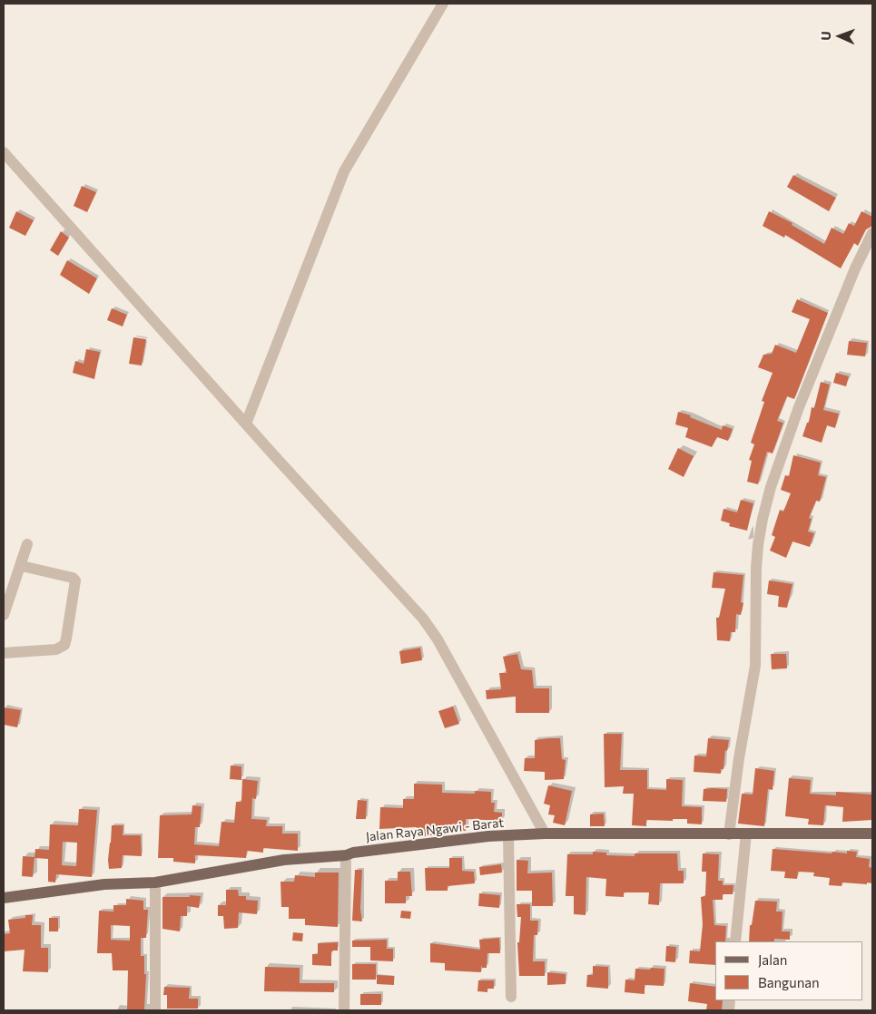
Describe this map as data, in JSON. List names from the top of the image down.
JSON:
{
  "streets": {
    "main road": ["Jalan Raya Ngawi - Barat"]
  },
  "legend": ["Jalan", "Bangunan"],
  "north": "left"
}
